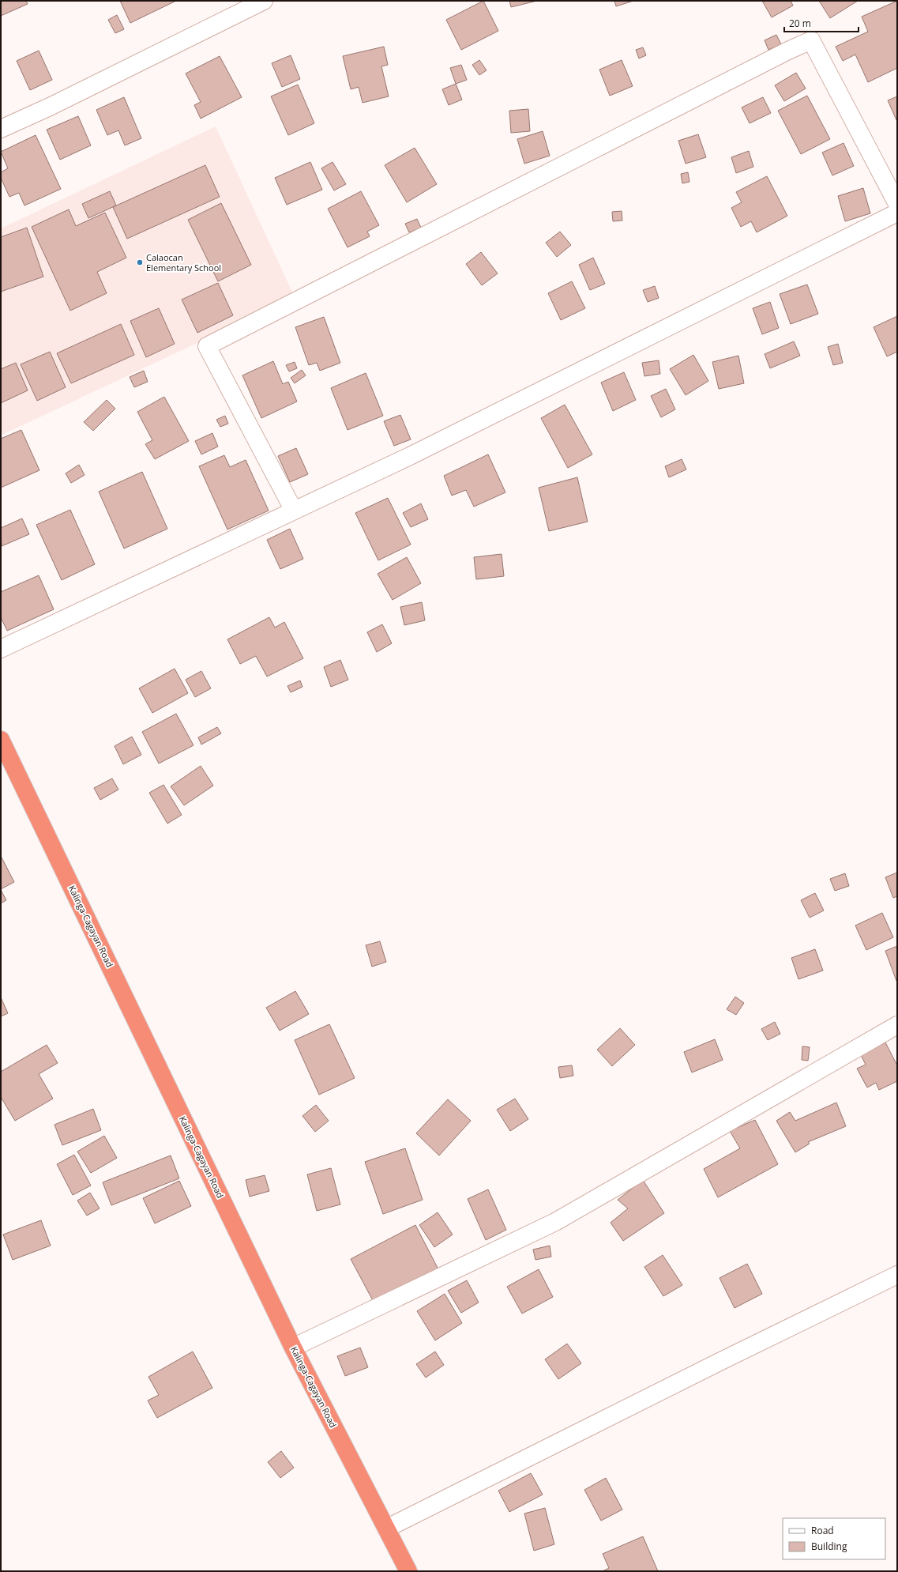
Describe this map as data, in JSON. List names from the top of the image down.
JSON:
{
  "streets": {
    "highway": ["Kalinga-Cagayan Road"]
  },
  "places": ["Calaocan Elementary School"],
  "legend": ["Road", "Building"],
  "scale_bar": "20 m"
}
